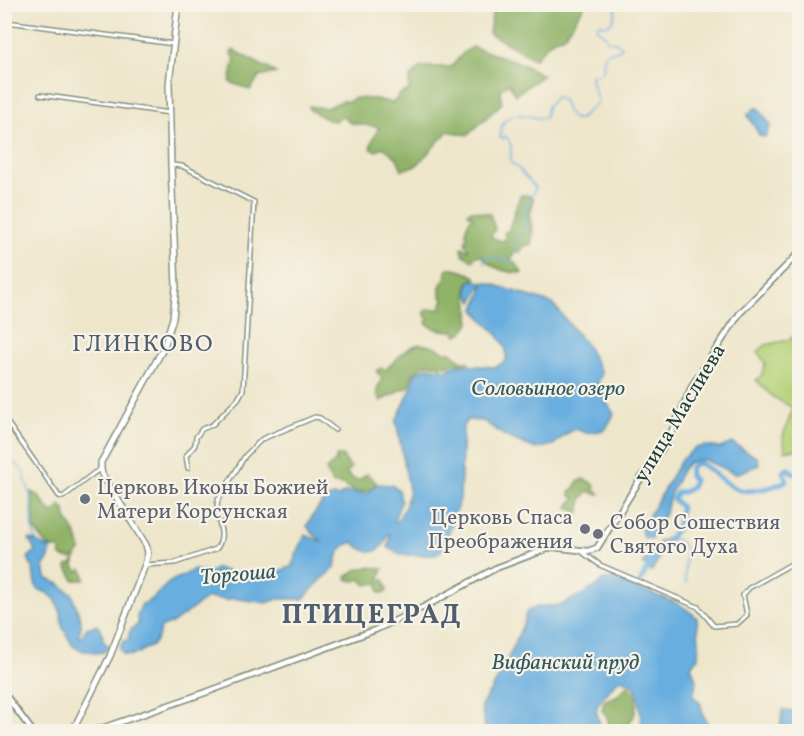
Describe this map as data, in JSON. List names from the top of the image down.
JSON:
{
  "streets": {
    "street": ["улица Маслиева"]
  },
  "districts": ["ГЛИНКОВО", "ПТИЦЕГРАД"],
  "water": ["Соловьиное озеро", "Торгоша", "Вифанский пруд"],
  "places": ["Церковь Иконы Божией Матери Корсунская", "Церковь Спаса Преображения", "Собор Сошествия Святого Духа"]
}
